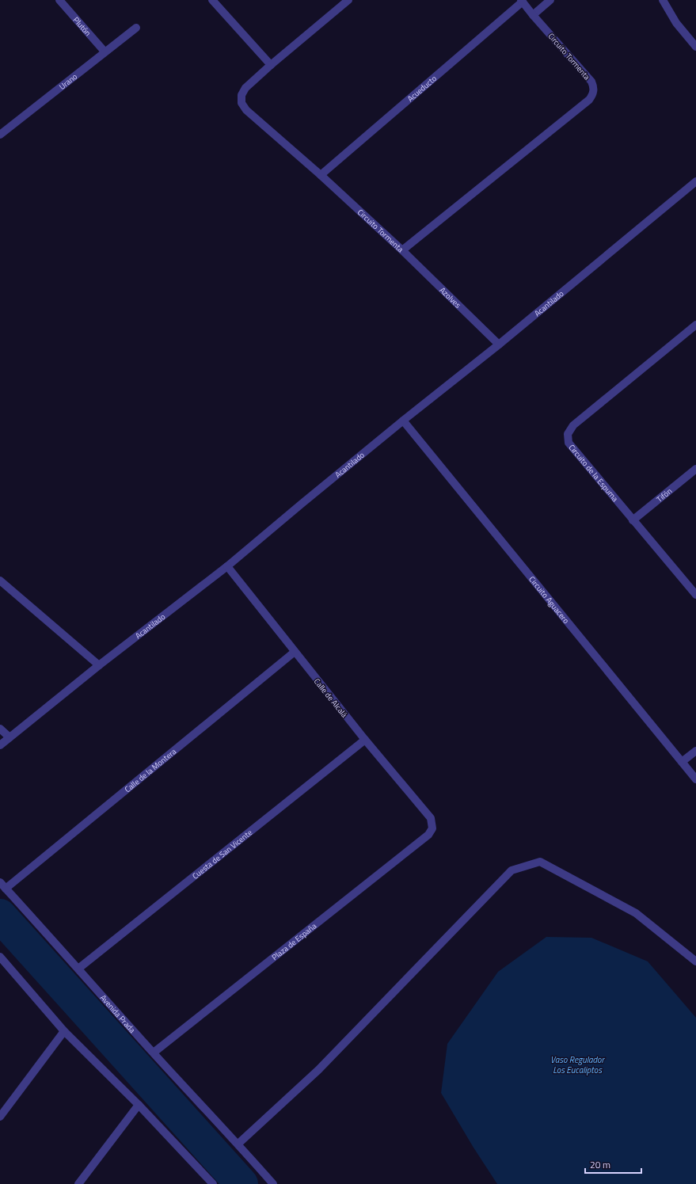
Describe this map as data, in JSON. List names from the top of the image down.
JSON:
{
  "streets": {
    "street": [
      "Plutón",
      "Circuito Tormenta",
      "Urano",
      "Acueducto",
      "Azolves",
      "Acantilado",
      "Circuito de la Espuma",
      "Tifón",
      "Circuito Aguacero",
      "Calle de Alcalá",
      "Calle de la Montera",
      "Cuesta de San Vicente",
      "Plaza de España",
      "Avenida Prada"
    ]
  },
  "crossings": [
    ["Plutón", "Urano"],
    ["Circuito Tormenta", "Acueducto"],
    ["Circuito Tormenta", "Azolves"],
    ["Azolves", "Acantilado"],
    ["Acantilado", "Circuito Aguacero"],
    ["Acantilado", "Calle de Alcalá"],
    ["Circuito de la Espuma", "Tifón"],
    ["Calle de Alcalá", "Calle de la Montera"],
    ["Calle de Alcalá", "Cuesta de San Vicente"],
    ["Calle de Alcalá", "Plaza de España"],
    ["Calle de la Montera", "Avenida Prada"],
    ["Cuesta de San Vicente", "Avenida Prada"],
    ["Plaza de España", "Avenida Prada"]
  ],
  "water": ["Vaso Regulador Los Eucaliptos"],
  "scale_bar": "20 m"
}
